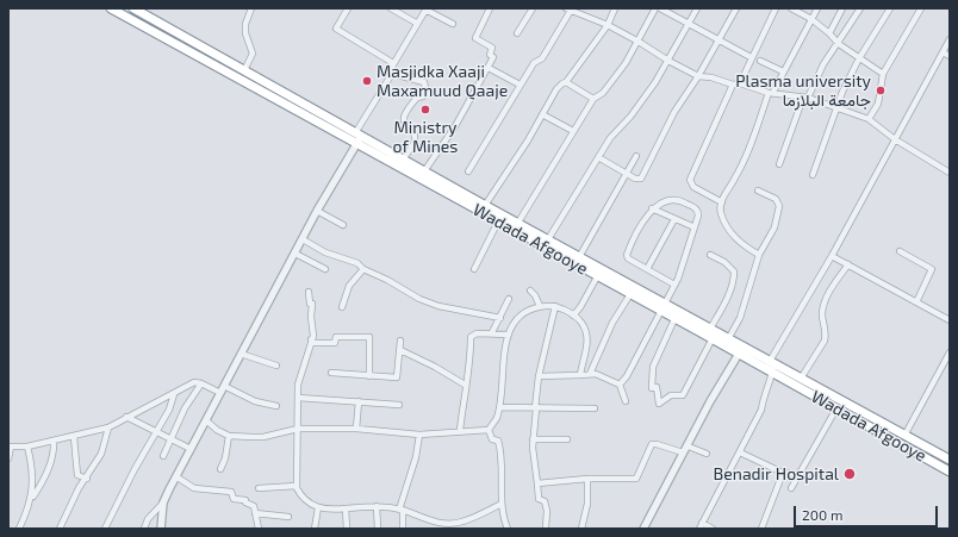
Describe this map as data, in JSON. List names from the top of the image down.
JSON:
{
  "streets": {
    "highway": ["Wadada Afgooye"]
  },
  "places": [
    "Masjidka Xaaji Maxamuud Qaaje",
    "Plasma university جامعة البلازما",
    "Ministry of Mines",
    "Benadir Hospital"
  ],
  "scale_bar": "200 m"
}
